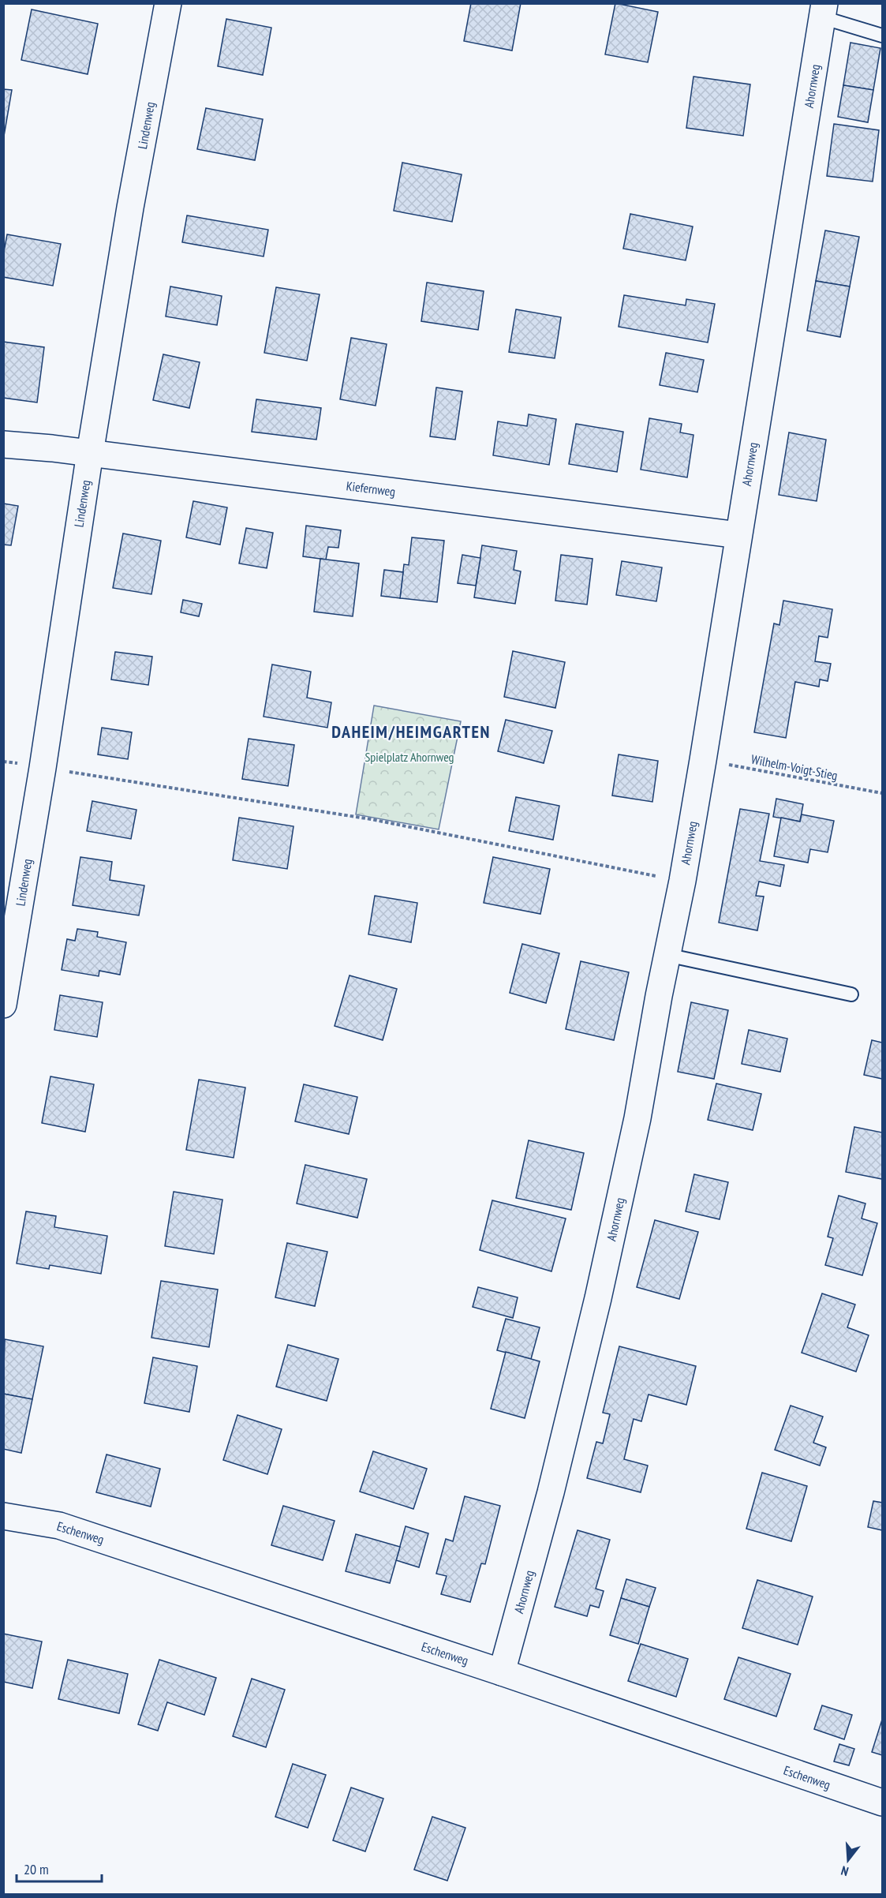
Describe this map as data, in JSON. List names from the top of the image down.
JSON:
{
  "streets": {
    "street": [
      "Ahornweg",
      "Lindenweg",
      "Kiefernweg",
      "Eschenweg"
    ],
    "path": ["Wilhelm-Voigt-Stieg"]
  },
  "crossings": [
    ["Ahornweg", "Kiefernweg"],
    ["Ahornweg", "Wilhelm-Voigt-Stieg"],
    ["Ahornweg", "Eschenweg"],
    ["Lindenweg", "Kiefernweg"]
  ],
  "districts": ["DAHEIM/HEIMGARTEN"],
  "parks": ["Spielplatz Ahornweg"],
  "scale_bar": "20 m",
  "north": "bottom"
}
